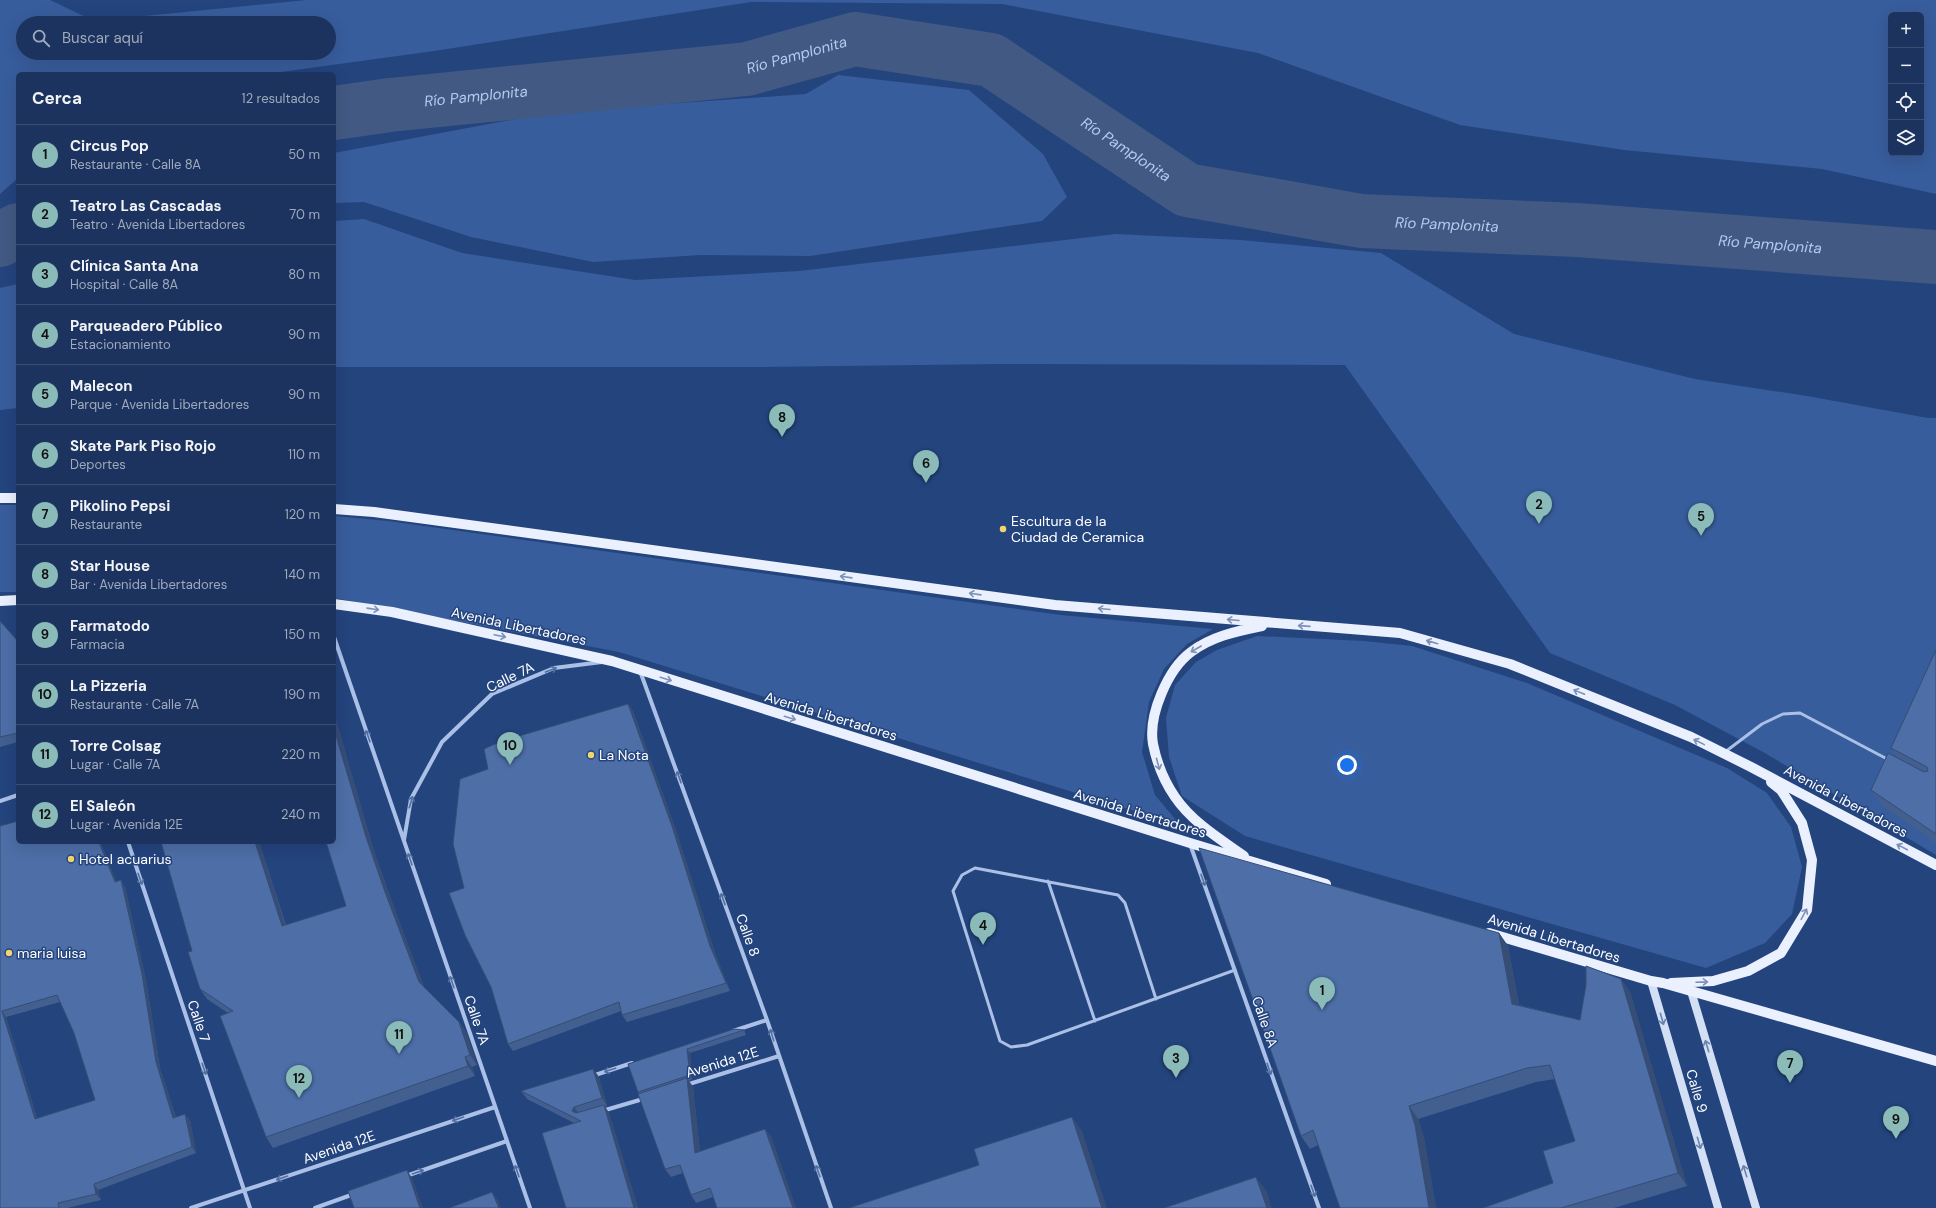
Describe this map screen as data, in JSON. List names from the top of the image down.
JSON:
{
  "streets": {
    "main road": ["Avenida Libertadores"],
    "street": [
      "Calle 7A",
      "Calle 8",
      "Calle 7",
      "Calle 8A",
      "Avenida 12E",
      "Calle 9"
    ]
  },
  "crossings": [
    ["Avenida Libertadores", "Calle 7A"],
    ["Avenida Libertadores", "Calle 8"],
    ["Avenida Libertadores", "Calle 8A"],
    ["Avenida Libertadores", "Calle 9"],
    ["Calle 7A", "Avenida 12E"],
    ["Calle 8", "Avenida 12E"],
    ["Calle 7", "Avenida 12E"]
  ],
  "one_way": [
    "Calle 7A",
    "Calle 8",
    "Calle 7",
    "Calle 8A",
    "Avenida 12E"
  ],
  "water": ["Río Pamplonita"],
  "places": [
    "Escultura de la Ciudad de Ceramica",
    "La Nota",
    "Hotel acuarius",
    "maria luisa"
  ],
  "page": {
    "map_buttons": ["+", "−"],
    "search": "Buscar aquí",
    "heading": ["Cerca", "12 resultados"],
    "list": [
      {
        "mark": "1",
        "name": "Circus Pop",
        "note": "Restaurante · Calle 8A",
        "value": "50 m"
      },
      {
        "mark": "2",
        "name": "Teatro Las Cascadas",
        "note": "Teatro · Avenida Libertadores",
        "value": "70 m"
      },
      {
        "mark": "3",
        "name": "Clínica Santa Ana",
        "note": "Hospital · Calle 8A",
        "value": "80 m"
      },
      {
        "mark": "4",
        "name": "Parqueadero Público",
        "note": "Estacionamiento",
        "value": "90 m"
      },
      {
        "mark": "5",
        "name": "Malecon",
        "note": "Parque · Avenida Libertadores",
        "value": "90 m"
      },
      {
        "mark": "6",
        "name": "Skate Park Piso Rojo",
        "note": "Deportes",
        "value": "110 m"
      },
      {
        "mark": "7",
        "name": "Pikolino Pepsi",
        "note": "Restaurante",
        "value": "120 m"
      },
      {
        "mark": "8",
        "name": "Star House",
        "note": "Bar · Avenida Libertadores",
        "value": "140 m"
      },
      {
        "mark": "9",
        "name": "Farmatodo",
        "note": "Farmacia",
        "value": "150 m"
      },
      {
        "mark": "10",
        "name": "La Pizzeria",
        "note": "Restaurante · Calle 7A",
        "value": "190 m"
      },
      {
        "mark": "11",
        "name": "Torre Colsag",
        "note": "Lugar · Calle 7A",
        "value": "220 m"
      },
      {
        "mark": "12",
        "name": "El Saleón",
        "note": "Lugar · Avenida 12E",
        "value": "240 m"
      }
    ],
    "pins": [
      "8",
      "6",
      "2",
      "5",
      "10",
      "4",
      "1",
      "11",
      "3",
      "7",
      "12",
      "9"
    ]
  }
}
